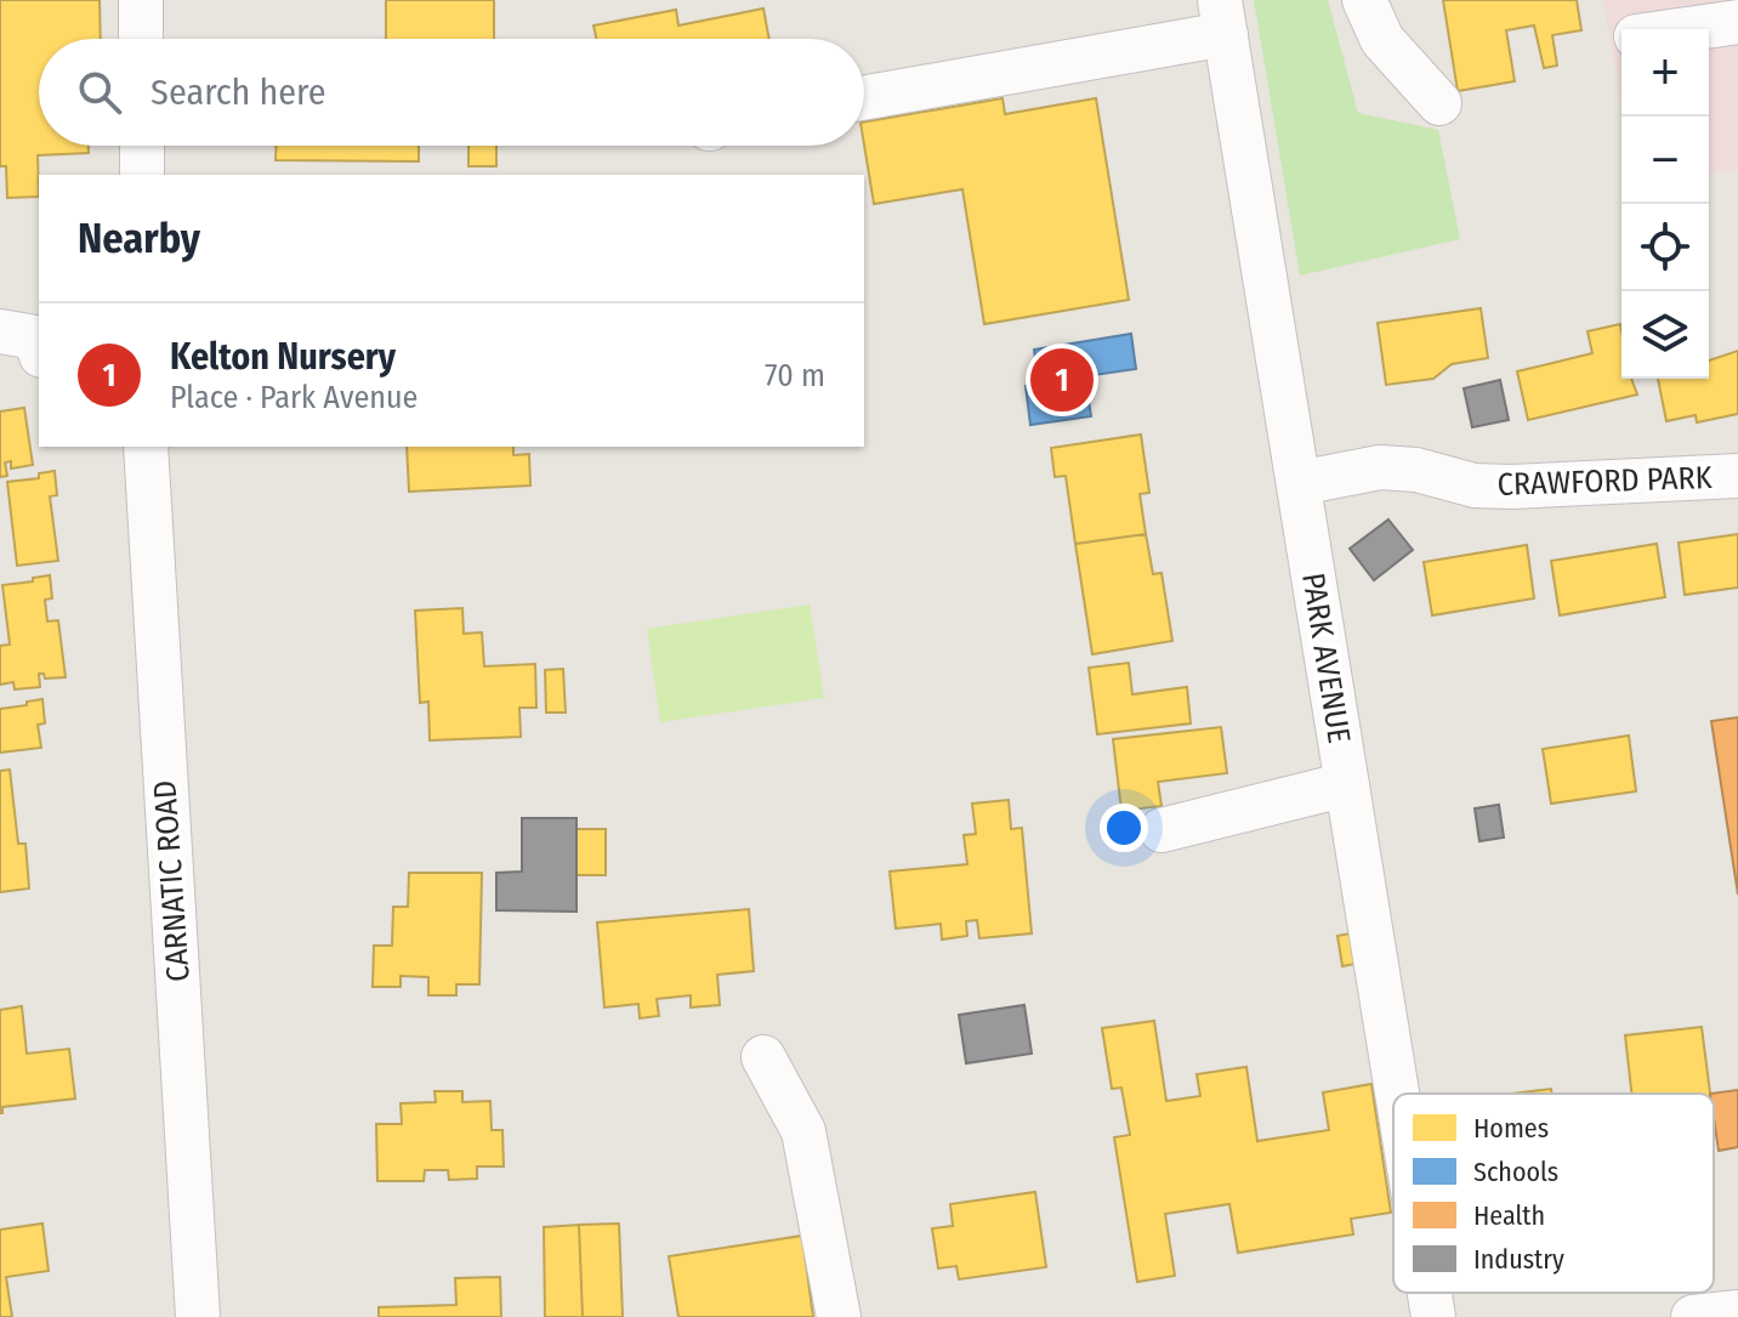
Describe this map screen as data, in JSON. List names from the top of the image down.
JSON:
{
  "streets": {
    "street": ["CRAWFORD PARK", "PARK AVENUE", "CARNATIC ROAD"]
  },
  "crossings": [
    ["CRAWFORD PARK", "PARK AVENUE"]
  ],
  "legend": [
    "Homes",
    "Schools",
    "Health",
    "Industry"
  ],
  "page": {
    "map_buttons": ["+", "−"],
    "search": "Search here",
    "heading": "Nearby",
    "list": [
      {
        "mark": "1",
        "name": "Kelton Nursery",
        "note": "Place · Park Avenue",
        "value": "70 m"
      }
    ],
    "pins": "1"
  }
}
